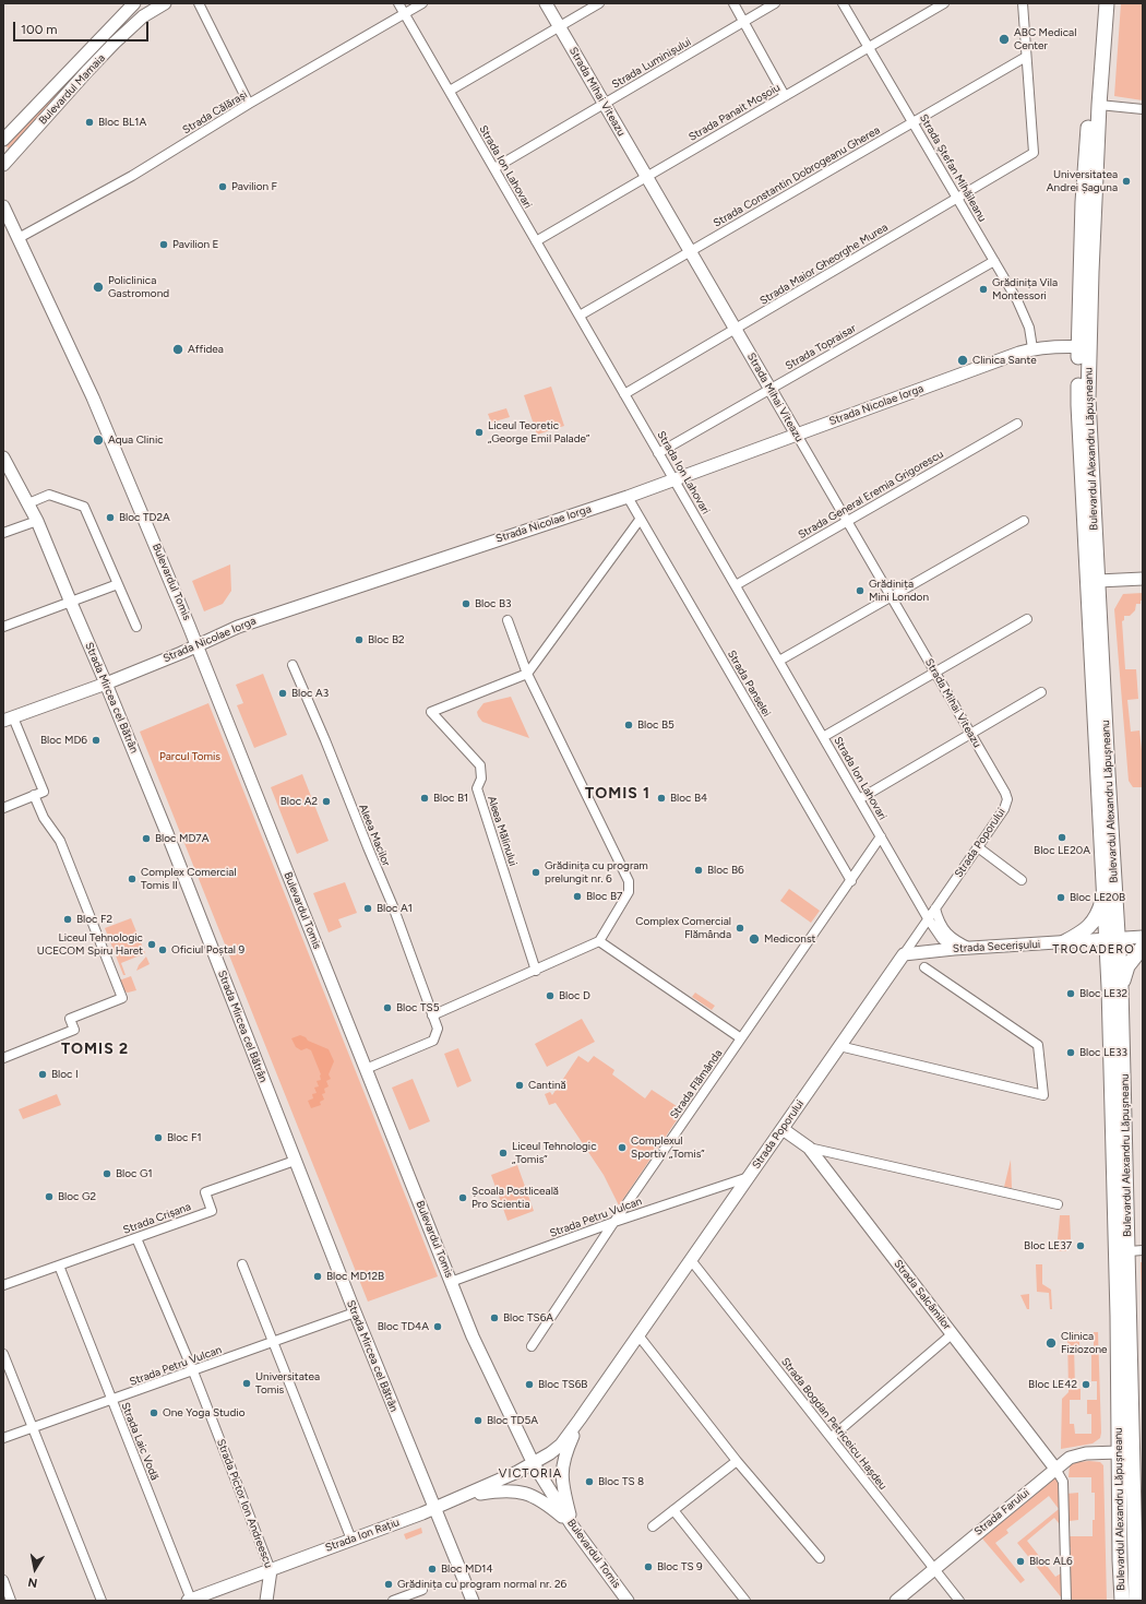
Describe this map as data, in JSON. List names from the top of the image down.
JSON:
{
  "streets": {
    "main road": ["Bulevardul Alexandru Lăpușneanu"],
    "street": [
      "Strada Luminișului",
      "Bulevardul Mamaia",
      "Strada Mihai Viteazu",
      "Strada Călărași",
      "Strada Panait Moșoiu",
      "Strada Ion Lahovari",
      "Strada Ștefan Mihăileanu",
      "Strada Constantin Dobrogeanu Gherea",
      "Strada Maior Gheorghe Murea",
      "Strada Topraisar",
      "Strada Nicolae Iorga",
      "Strada General Eremia Grigorescu",
      "Bulevardul Tomis",
      "Strada Panselei",
      "Strada Mircea cel Bătrân",
      "Aleea Mălinului",
      "Aleea Macilor",
      "Strada Poporului",
      "Strada Secerișului",
      "Strada Flămânda",
      "Strada Petru Vulcan",
      "Strada Crișana",
      "Strada Salcâmilor",
      "Strada Bogdan Petriceicu Hașdeu",
      "Strada Laic Vodă",
      "Strada Pictor Ion Andreescu",
      "Strada Farului",
      "Strada Ion Rațiu"
    ]
  },
  "crossings": [
    ["Strada Luminișului", "Strada Mihai Viteazu"],
    ["Strada Luminișului", "Strada Ion Lahovari"],
    ["Strada Mihai Viteazu", "Strada Panait Moșoiu"],
    ["Strada Mihai Viteazu", "Strada Constantin Dobrogeanu Gherea"],
    ["Strada Mihai Viteazu", "Strada Maior Gheorghe Murea"],
    ["Strada Mihai Viteazu", "Strada Topraisar"],
    ["Strada Mihai Viteazu", "Strada Nicolae Iorga"],
    ["Strada Mihai Viteazu", "Strada General Eremia Grigorescu"],
    ["Strada Mihai Viteazu", "Strada Poporului"],
    ["Strada Călărași", "Strada Ion Lahovari"],
    ["Strada Călărași", "Bulevardul Tomis"],
    ["Strada Panait Moșoiu", "Strada Ion Lahovari"],
    ["Strada Panait Moșoiu", "Strada Ștefan Mihăileanu"],
    ["Strada Ion Lahovari", "Strada Constantin Dobrogeanu Gherea"],
    ["Strada Ion Lahovari", "Strada Maior Gheorghe Murea"],
    ["Strada Ion Lahovari", "Strada Topraisar"],
    ["Strada Ion Lahovari", "Strada Nicolae Iorga"],
    ["Strada Ion Lahovari", "Strada General Eremia Grigorescu"],
    ["Strada Ion Lahovari", "Strada Poporului"],
    ["Strada Ion Lahovari", "Strada Secerișului"],
    ["Strada Ion Lahovari", "Strada Flămânda"],
    ["Strada Ștefan Mihăileanu", "Strada Constantin Dobrogeanu Gherea"],
    ["Strada Ștefan Mihăileanu", "Strada Maior Gheorghe Murea"],
    ["Strada Ștefan Mihăileanu", "Strada Topraisar"],
    ["Strada Ștefan Mihăileanu", "Strada Nicolae Iorga"],
    ["Strada Constantin Dobrogeanu Gherea", "Strada Maior Gheorghe Murea"],
    ["Strada Nicolae Iorga", "Bulevardul Alexandru Lăpușneanu"],
    ["Strada Nicolae Iorga", "Bulevardul Tomis"],
    ["Strada Nicolae Iorga", "Strada Panselei"],
    ["Strada Nicolae Iorga", "Strada Mircea cel Bătrân"],
    ["Bulevardul Alexandru Lăpușneanu", "Strada Secerișului"],
    ["Bulevardul Alexandru Lăpușneanu", "Strada Farului"],
    ["Bulevardul Tomis", "Strada Poporului"],
    ["Bulevardul Tomis", "Strada Petru Vulcan"],
    ["Bulevardul Tomis", "Strada Ion Rațiu"],
    ["Strada Panselei", "Strada Flămânda"],
    ["Strada Mircea cel Bătrân", "Strada Petru Vulcan"],
    ["Strada Mircea cel Bătrân", "Strada Crișana"],
    ["Strada Mircea cel Bătrân", "Strada Ion Rațiu"],
    ["Strada Poporului", "Strada Secerișului"],
    ["Strada Poporului", "Strada Petru Vulcan"],
    ["Strada Poporului", "Strada Salcâmilor"],
    ["Strada Poporului", "Strada Bogdan Petriceicu Hașdeu"],
    ["Strada Poporului", "Strada Ion Rațiu"],
    ["Strada Flămânda", "Strada Petru Vulcan"],
    ["Strada Petru Vulcan", "Strada Laic Vodă"],
    ["Strada Petru Vulcan", "Strada Pictor Ion Andreescu"],
    ["Strada Crișana", "Strada Laic Vodă"],
    ["Strada Crișana", "Strada Pictor Ion Andreescu"],
    ["Strada Salcâmilor", "Strada Farului"],
    ["Strada Bogdan Petriceicu Hașdeu", "Strada Farului"],
    ["Strada Laic Vodă", "Strada Ion Rațiu"],
    ["Strada Pictor Ion Andreescu", "Strada Ion Rațiu"]
  ],
  "districts": [
    "TOMIS 1",
    "TROCADERO",
    "TOMIS 2",
    "VICTORIA"
  ],
  "parks": ["Parcul Tomis"],
  "places": [
    "ABC Medical Center",
    "Bloc BL1A",
    "Universitatea Andrei Șaguna",
    "Pavilion F",
    "Pavilion E",
    "Policlinica Gastromond",
    "Grădinița Vila Montessori",
    "Affidea",
    "Clinica Sante",
    "Liceul Teoretic „George Emil Palade”",
    "Aqua Clinic",
    "Bloc TD2A",
    "Grădinița Mini London",
    "Bloc B3",
    "Bloc B2",
    "Bloc A3",
    "Bloc B5",
    "Bloc MD6",
    "Bloc B1",
    "Bloc B4",
    "Bloc A2",
    "Bloc LE20A",
    "Bloc MD7A",
    "Bloc B6",
    "Grădinița cu program prelungit nr. 6",
    "Complex Comercial Tomis II",
    "Bloc B7",
    "Bloc LE20B",
    "Bloc A1",
    "Bloc F2",
    "Complex Comercial Flămânda",
    "Mediconst",
    "Liceul Tehnologic UCECOM Spiru Haret",
    "Oficiul Poștal 9",
    "Bloc LE32",
    "Bloc D",
    "Bloc TS5",
    "Bloc LE33",
    "Bloc I",
    "Cantină",
    "Bloc F1",
    "Complexul Sportiv „Tomis”",
    "Liceul Tehnologic „Tomis”",
    "Bloc G1",
    "Bloc G2",
    "Școala Postliceală Pro Scientia",
    "Bloc LE37",
    "Bloc MD12B",
    "Bloc TS6A",
    "Bloc TD4A",
    "Clinica Fiziozone",
    "Universitatea Tomis",
    "Bloc TS6B",
    "Bloc LE42",
    "One Yoga Studio",
    "Bloc TD5A",
    "Bloc TS 8",
    "Bloc AL6",
    "Bloc TS 9",
    "Bloc MD14",
    "Grădinița cu program normal nr. 26"
  ],
  "scale_bar": "100 m",
  "north": "bottom"
}
